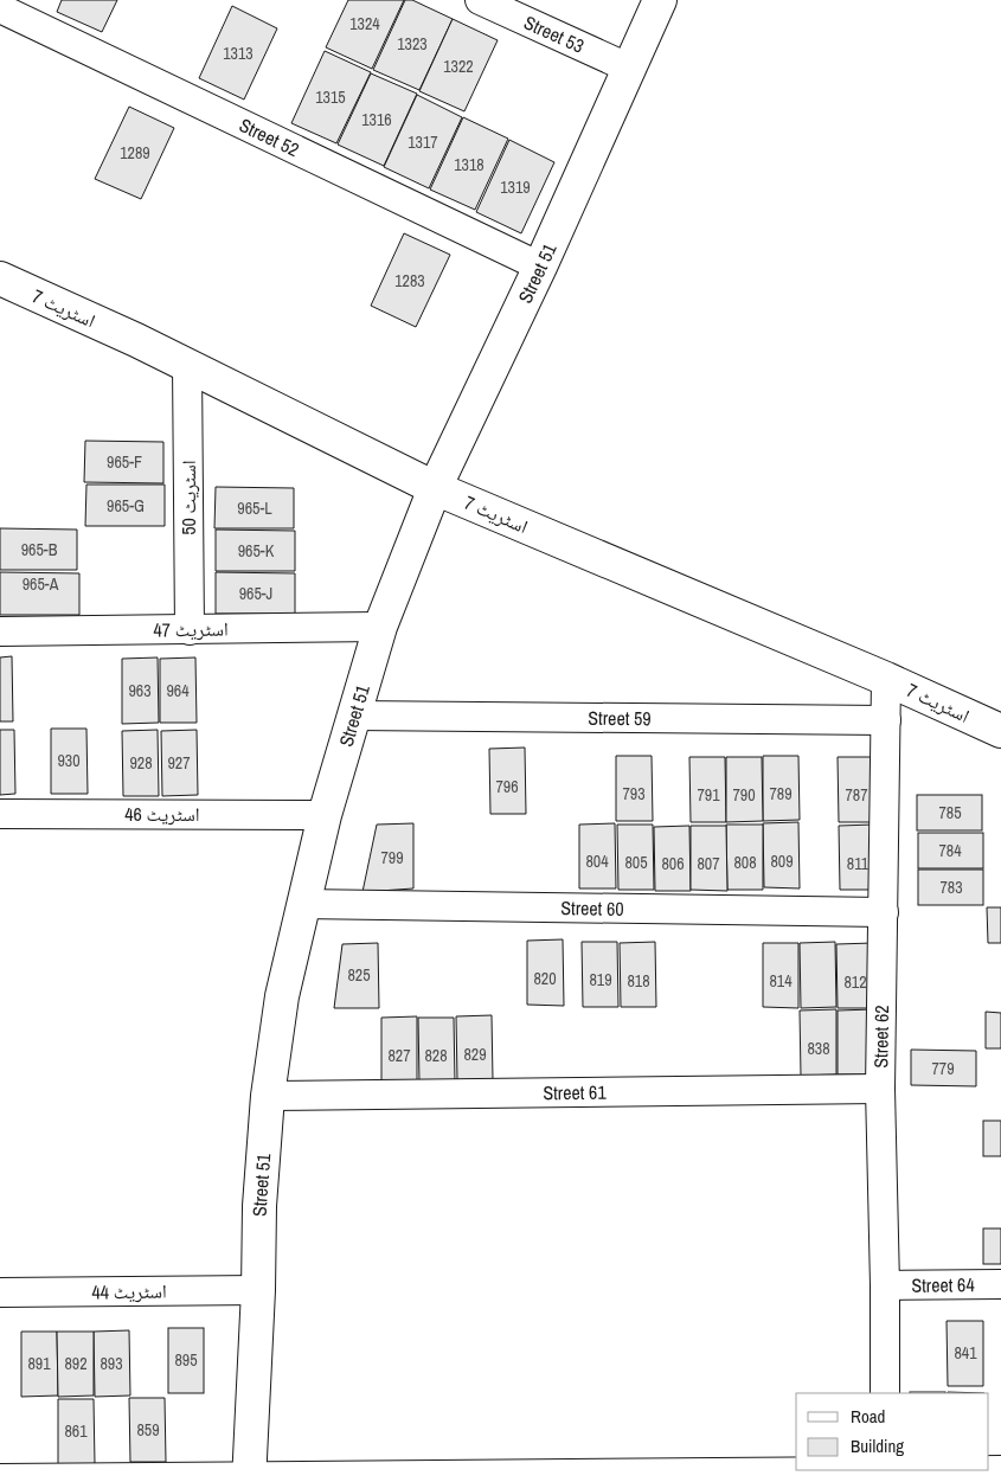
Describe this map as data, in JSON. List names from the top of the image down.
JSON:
{
  "streets": {
    "street": [
      "Street 53",
      "Street 52",
      "Street 51",
      "اسٹریٹ 7",
      "اسٹریٹ 50",
      "اسٹریٹ 47",
      "Street 59",
      "اسٹریٹ 46",
      "Street 60",
      "Street 62",
      "Street 61",
      "Street 64",
      "اسٹریٹ 44"
    ]
  },
  "crossings": [
    ["Street 53", "Street 51"],
    ["Street 52", "Street 51"],
    ["Street 51", "اسٹریٹ 7"],
    ["Street 51", "اسٹریٹ 47"],
    ["Street 51", "Street 59"],
    ["Street 51", "اسٹریٹ 46"],
    ["Street 51", "Street 60"],
    ["Street 51", "Street 61"],
    ["Street 51", "اسٹریٹ 44"],
    ["اسٹریٹ 7", "اسٹریٹ 50"],
    ["اسٹریٹ 7", "Street 62"],
    ["اسٹریٹ 50", "اسٹریٹ 47"],
    ["Street 59", "Street 62"],
    ["Street 60", "Street 62"],
    ["Street 62", "Street 61"],
    ["Street 62", "Street 64"]
  ],
  "house_numbers": [
    "1324",
    "1323",
    "1313",
    "1322",
    "1315",
    "1316",
    "1317",
    "1289",
    "1318",
    "1319",
    "1283",
    "965-F",
    "965-G",
    "965-L",
    "965-B",
    "965-K",
    "965-A",
    "965-J",
    "963",
    "964",
    "930",
    "928",
    "927",
    "796",
    "793",
    "789",
    "791",
    "790",
    "787",
    "785",
    "784",
    "799",
    "804",
    "809",
    "805",
    "808",
    "806",
    "807",
    "811",
    "783",
    "825",
    "820",
    "819",
    "818",
    "814",
    "812",
    "838",
    "829",
    "827",
    "828",
    "779",
    "841",
    "895",
    "891",
    "892",
    "893",
    "859",
    "861"
  ],
  "legend": ["Road", "Building"]
}
